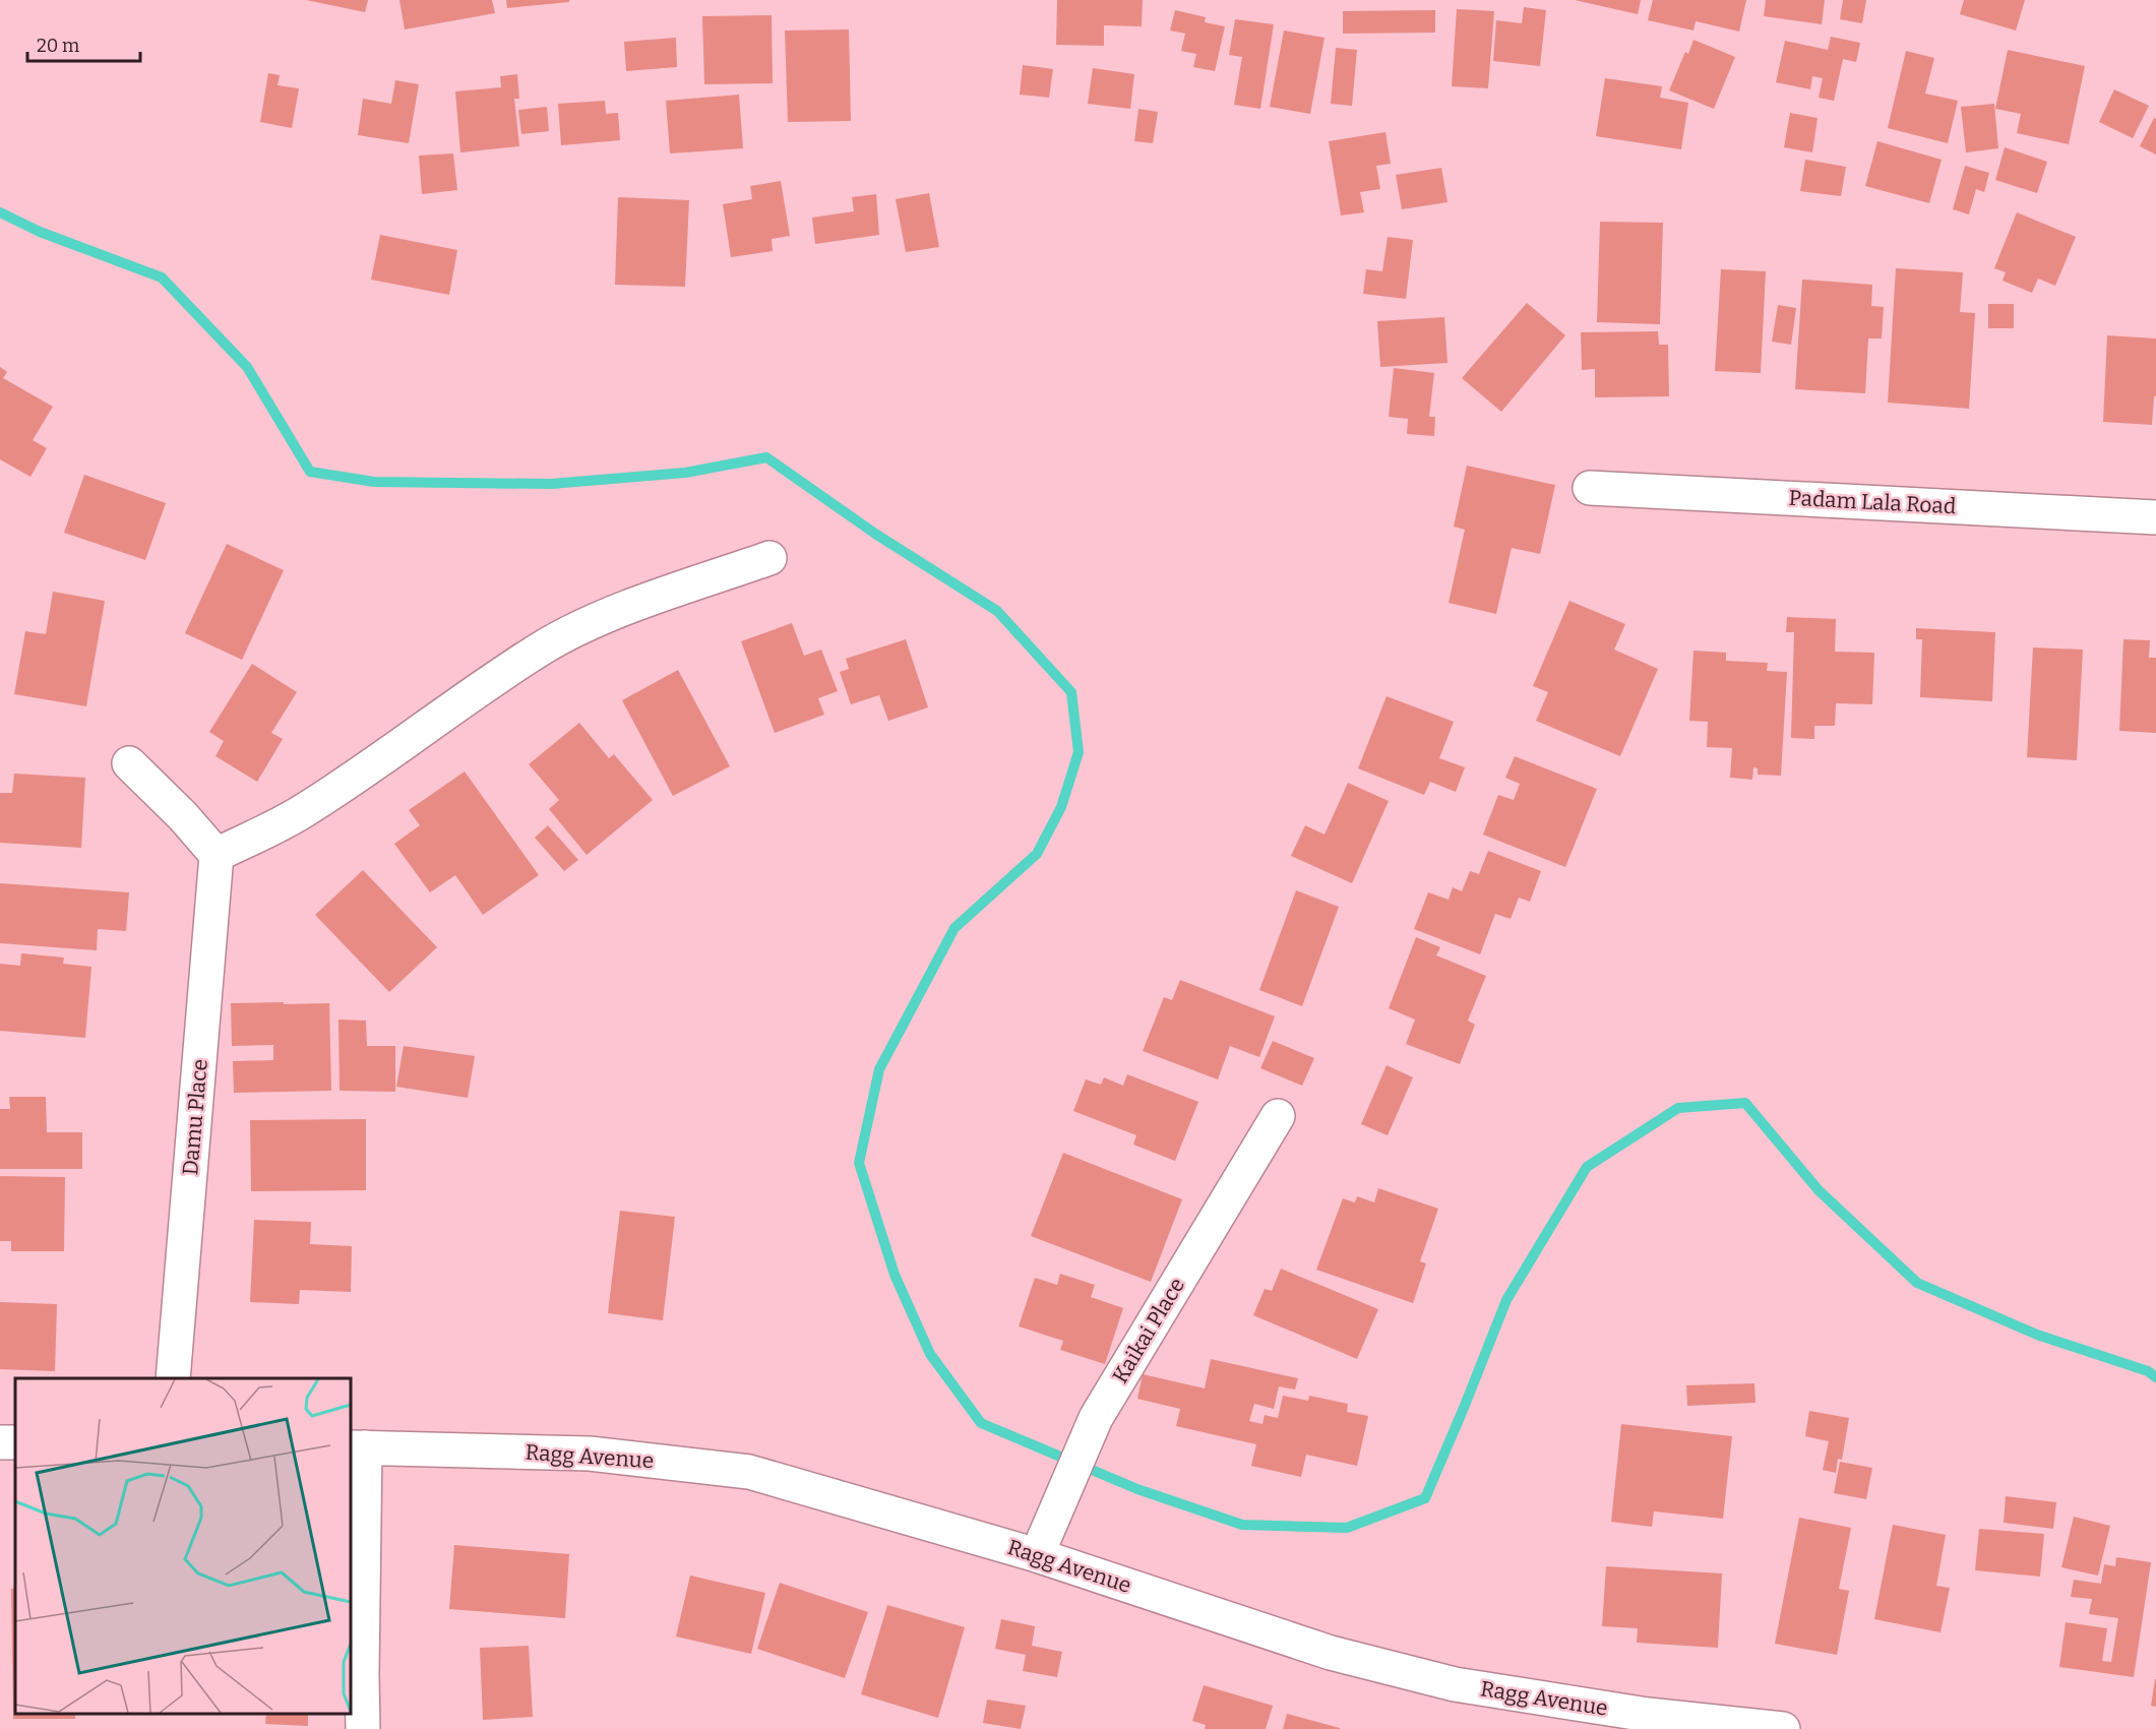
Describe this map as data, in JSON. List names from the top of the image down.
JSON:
{
  "streets": {
    "street": [
      "Padam Lala Road",
      "Damu Place",
      "Kaikai Place",
      "Ragg Avenue"
    ]
  },
  "crossings": [
    ["Kaikai Place", "Ragg Avenue"]
  ],
  "scale_bar": "20 m"
}
